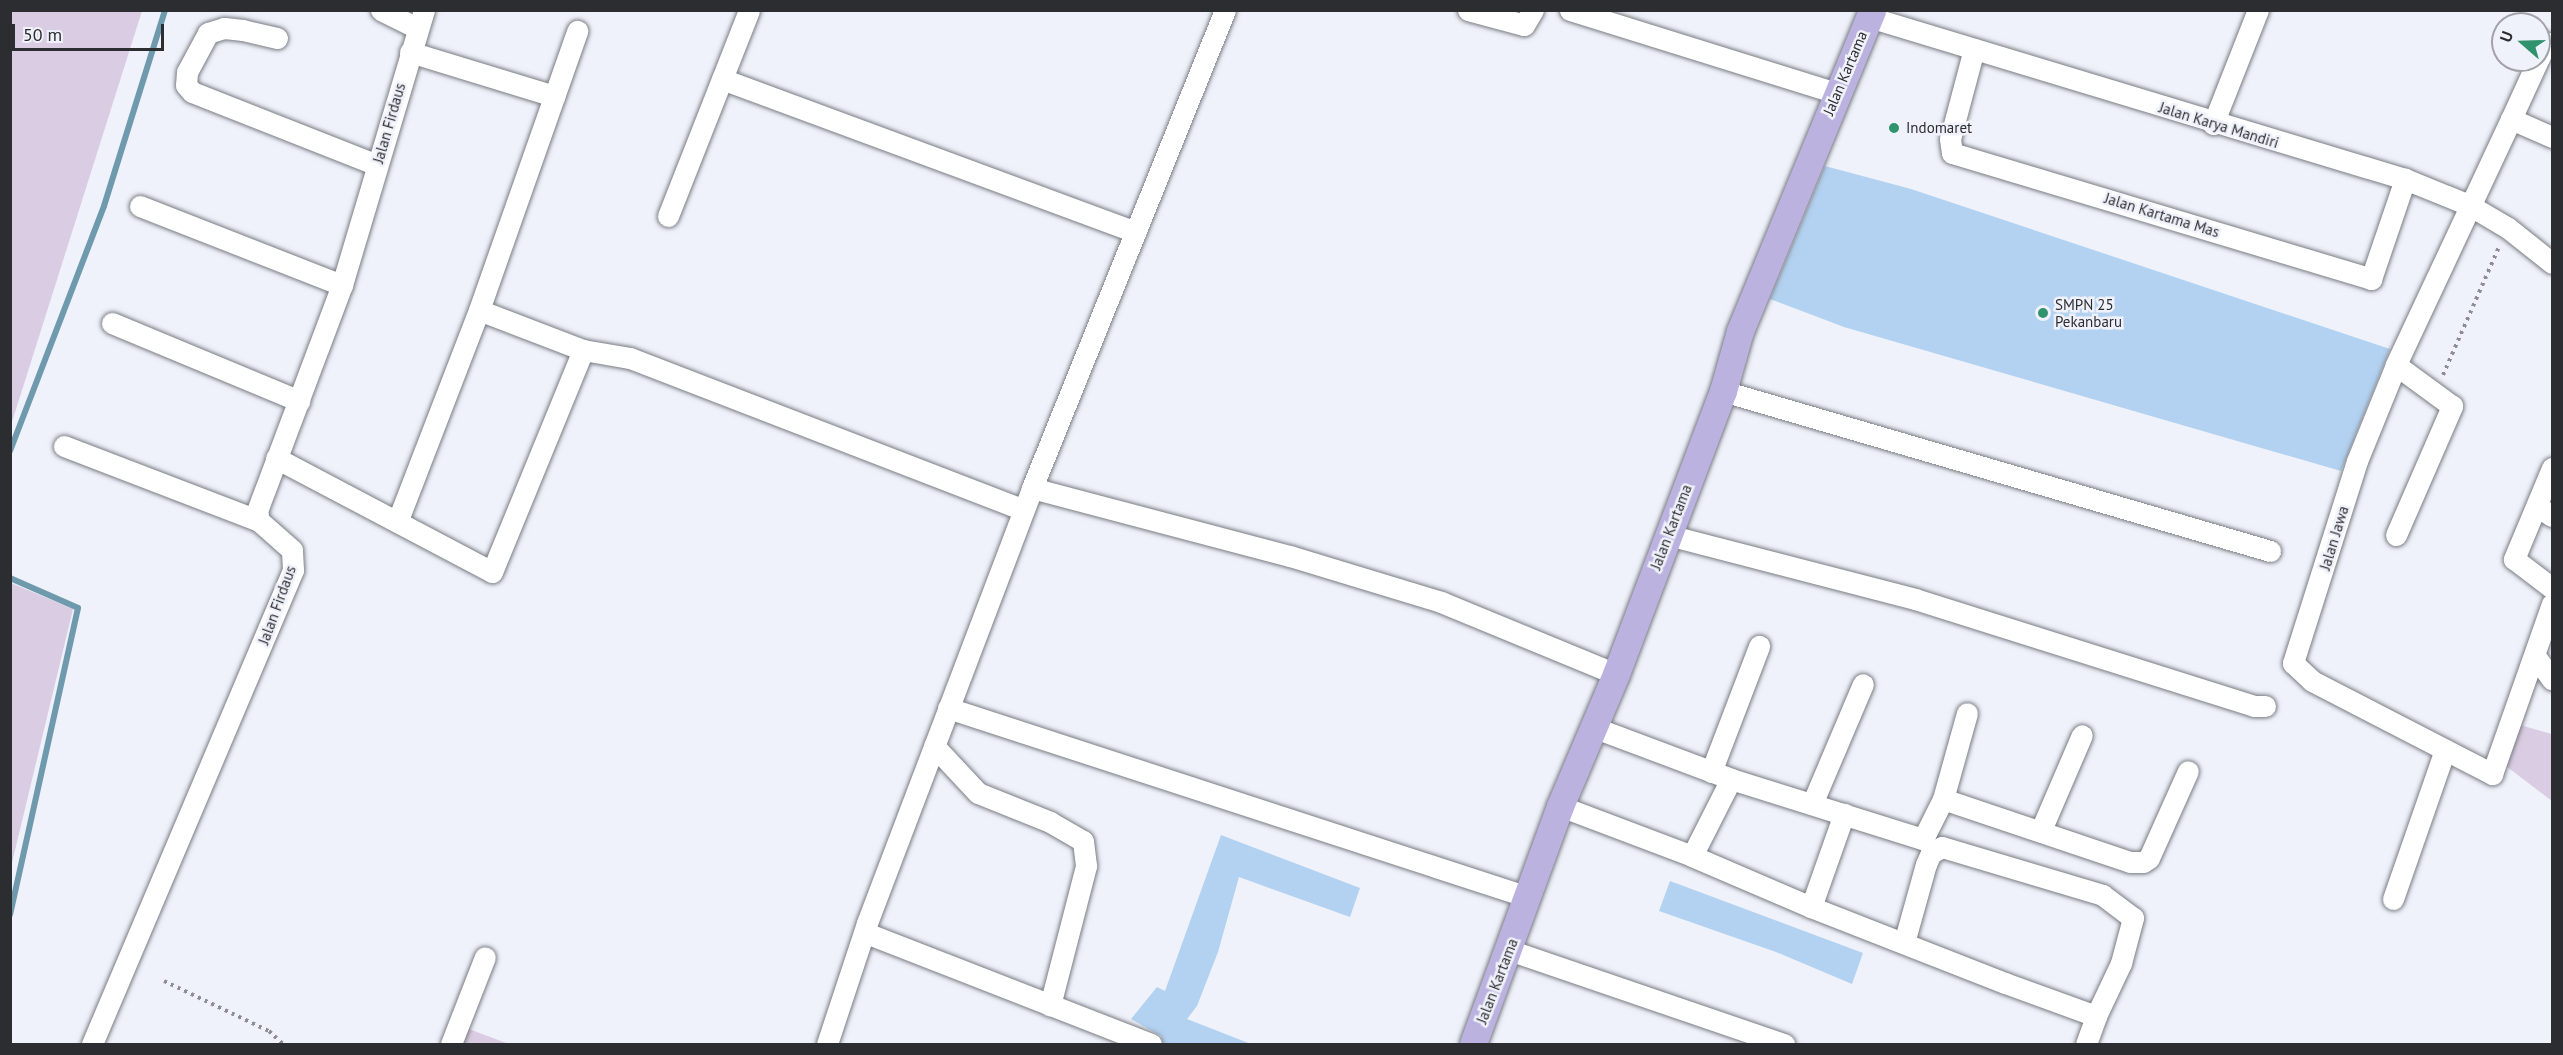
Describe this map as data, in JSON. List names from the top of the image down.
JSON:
{
  "streets": {
    "main road": ["Jalan Kartama"],
    "street": [
      "Jalan Firdaus",
      "Jalan Karya Mandiri",
      "Jalan Kartama Mas",
      "Jalan Jawa"
    ]
  },
  "crossings": [
    ["Jalan Kartama", "Jalan Karya Mandiri"],
    ["Jalan Karya Mandiri", "Jalan Kartama Mas"],
    ["Jalan Karya Mandiri", "Jalan Jawa"]
  ],
  "places": ["Indomaret", "SMPN 25 Pekanbaru"],
  "scale_bar": "50 m",
  "north": "left"
}
